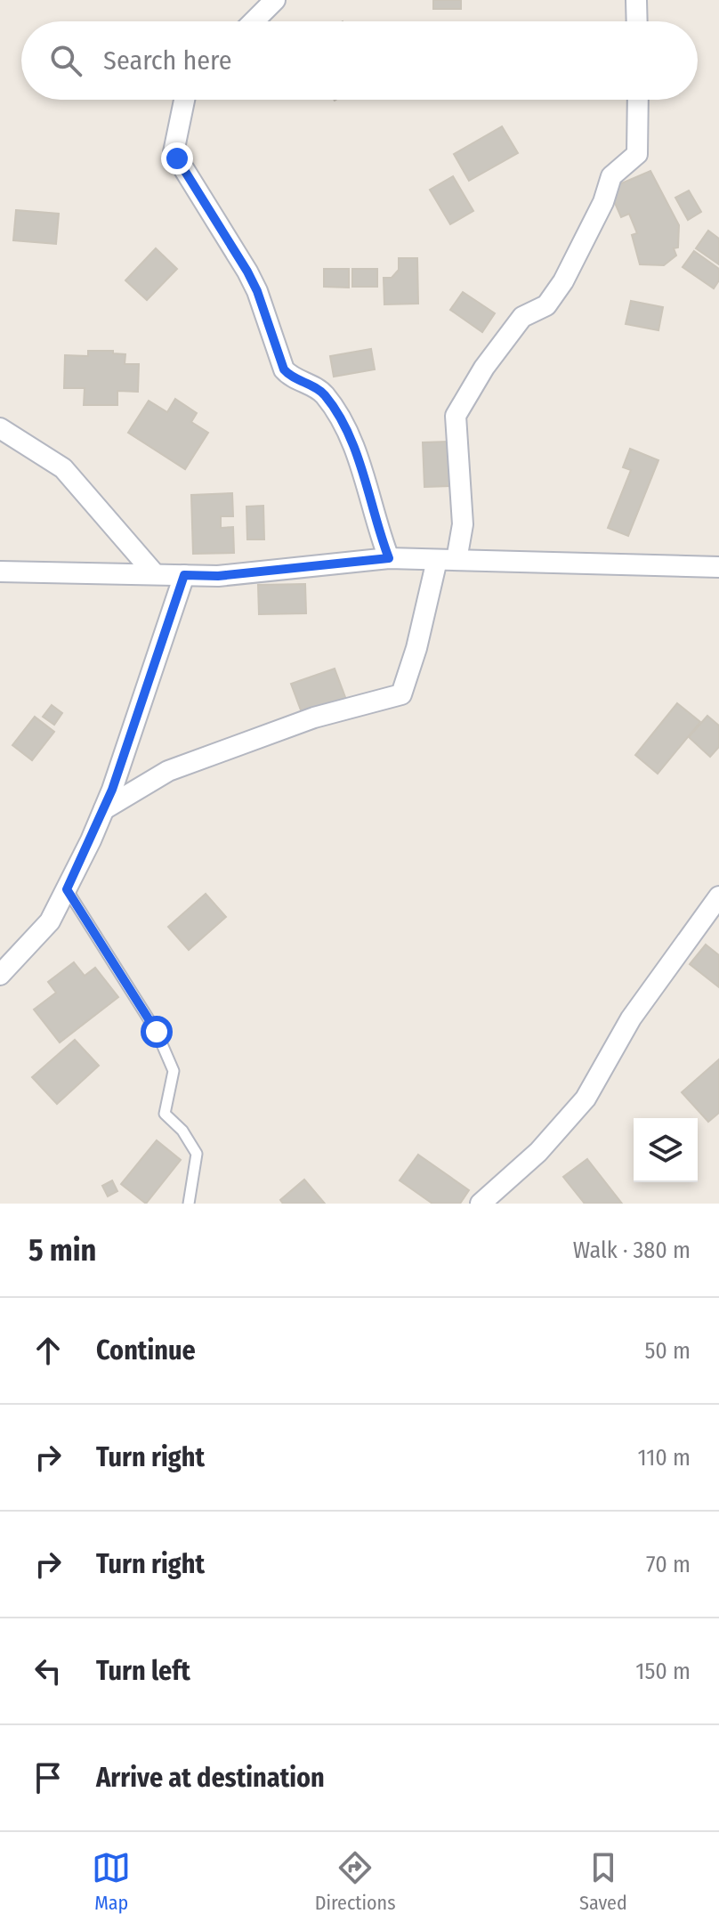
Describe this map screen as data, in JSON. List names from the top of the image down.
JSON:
{
  "page": {
    "search": "Search here",
    "heading": ["5 min", "Walk · 380 m"],
    "list": [
      ["Continue", "50 m"],
      ["Turn right", "110 m"],
      ["Turn right", "70 m"],
      ["Turn left", "150 m"],
      "Arrive at destination"
    ],
    "nav": ["Map", "Directions", "Saved"]
  }
}
